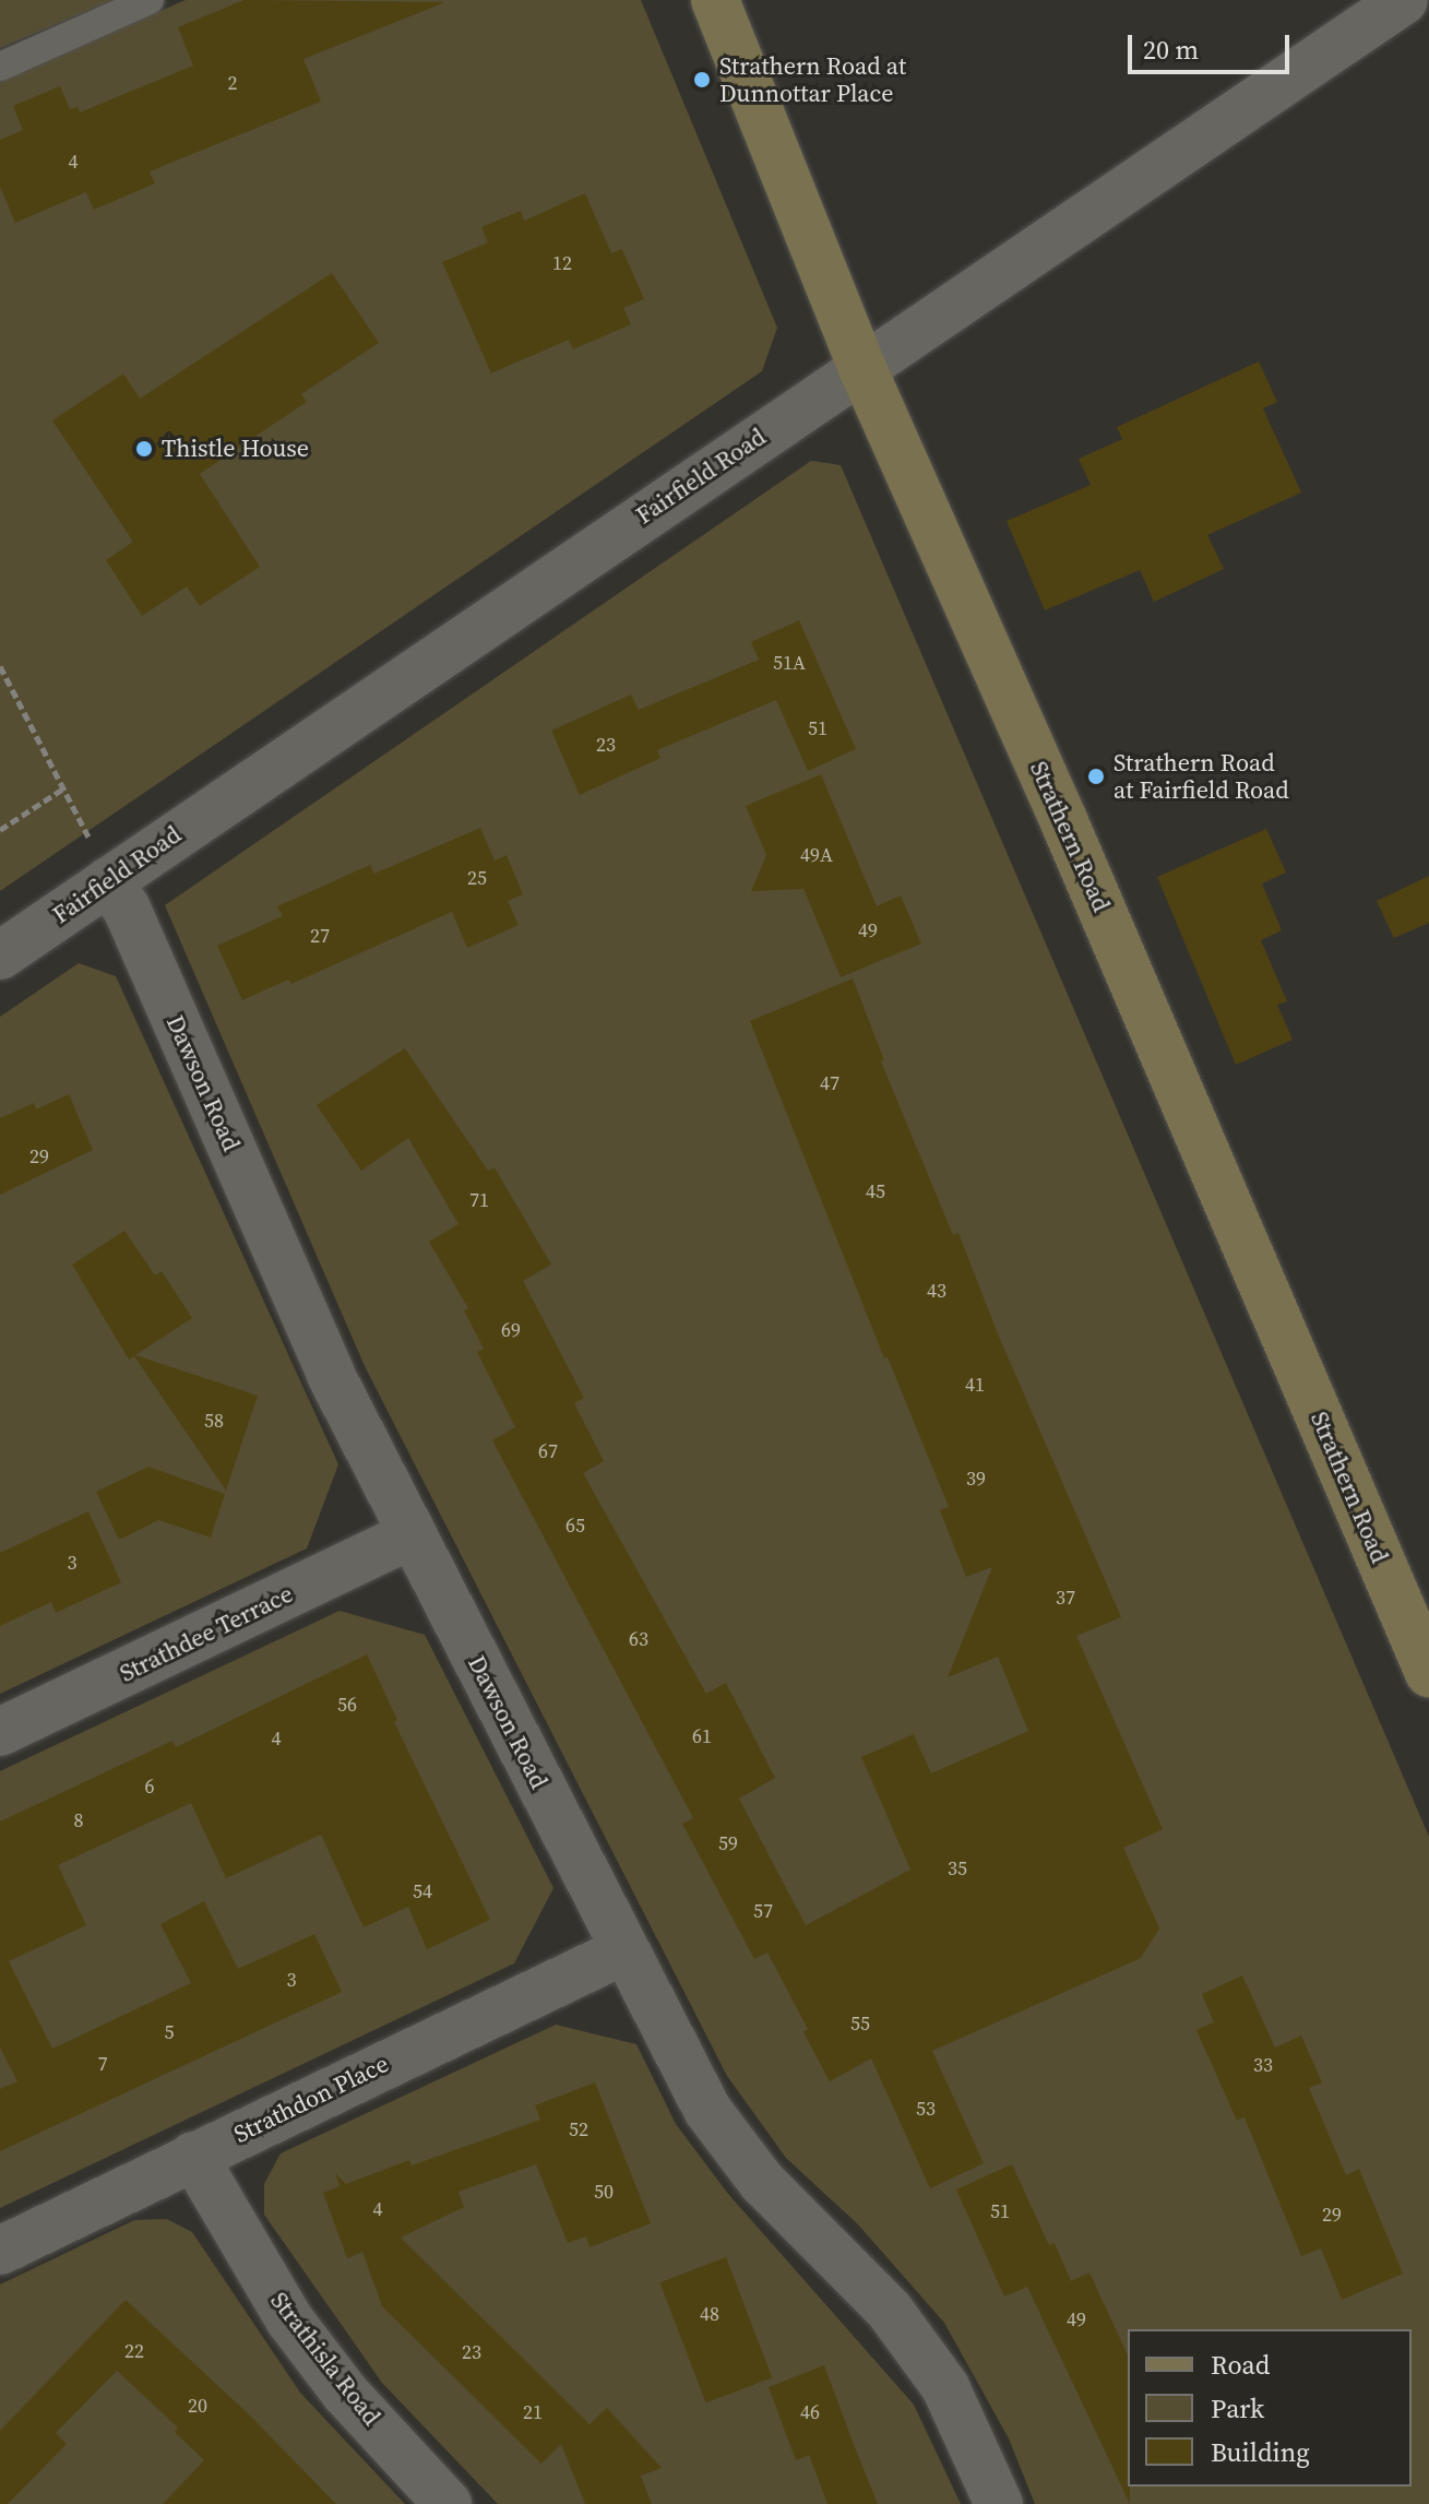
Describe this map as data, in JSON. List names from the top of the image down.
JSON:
{
  "streets": {
    "street": [
      "Fairfield Road",
      "Strathern Road",
      "Dawson Road",
      "Strathdee Terrace",
      "Strathdon Place",
      "Strathisla Road"
    ]
  },
  "crossings": [
    ["Fairfield Road", "Strathern Road"],
    ["Fairfield Road", "Dawson Road"],
    ["Dawson Road", "Strathdee Terrace"],
    ["Dawson Road", "Strathdon Place"],
    ["Strathdon Place", "Strathisla Road"]
  ],
  "places": ["Strathern Road at Dunnottar Place", "Thistle House", "Strathern Road at Fairfield Road"],
  "house_numbers": [
    "2",
    "4",
    "12",
    "51A",
    "51",
    "23",
    "49A",
    "25",
    "49",
    "27",
    "47",
    "29",
    "45",
    "71",
    "43",
    "69",
    "41",
    "58",
    "67",
    "39",
    "65",
    "3",
    "37",
    "63",
    "56",
    "61",
    "4",
    "6",
    "8",
    "59",
    "35",
    "54",
    "57",
    "3",
    "55",
    "5",
    "7",
    "33",
    "53",
    "52",
    "50",
    "4",
    "51",
    "29",
    "48",
    "49",
    "22",
    "23",
    "20",
    "21",
    "46"
  ],
  "legend": ["Road", "Park", "Building"],
  "scale_bar": "20 m"
}
